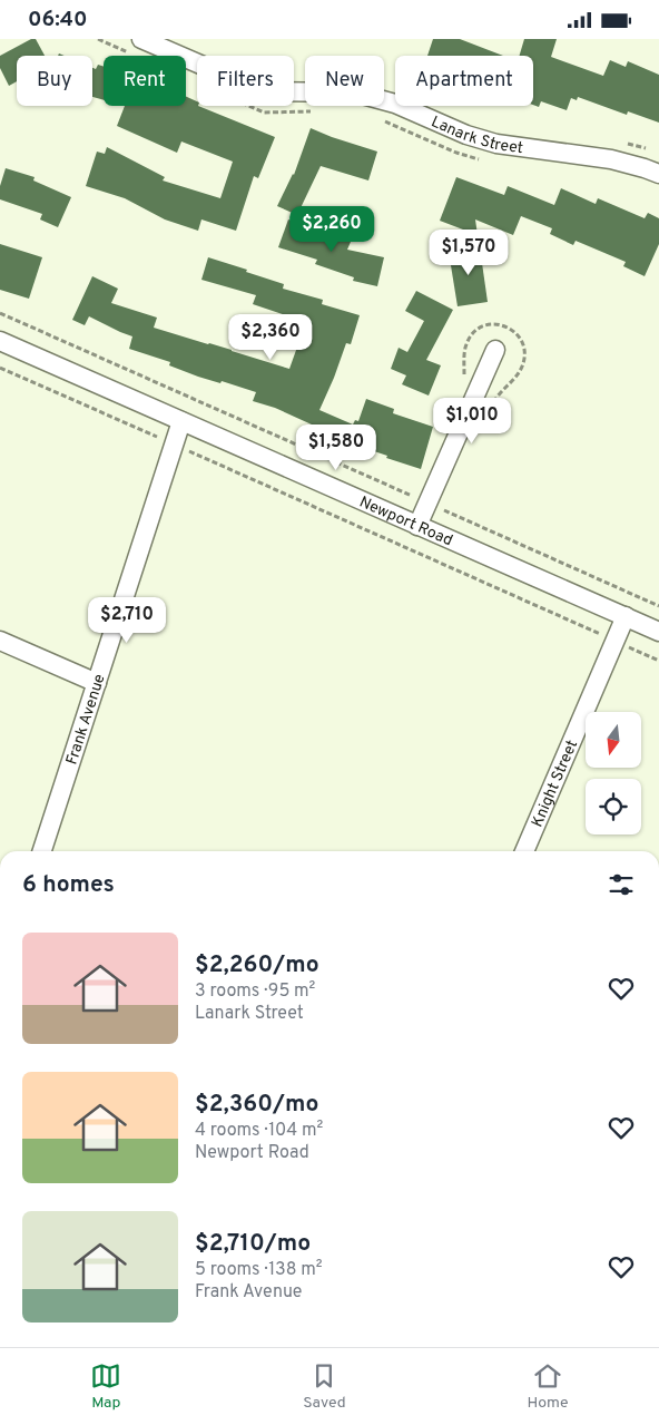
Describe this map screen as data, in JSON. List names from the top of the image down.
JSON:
{
  "streets": {
    "street": [
      "Lanark Street",
      "Newport Road",
      "Frank Avenue",
      "Knight Street"
    ]
  },
  "crossings": [
    ["Newport Road", "Frank Avenue"],
    ["Newport Road", "Knight Street"]
  ],
  "north": "bottom",
  "page": {
    "status": "06:40",
    "chip": [
      "Buy",
      "Rent",
      "Filters",
      "New",
      "Apartment"
    ],
    "price": [
      "$2,260",
      "$1,570",
      "$2,360",
      "$1,010",
      "$1,580",
      "$2,710"
    ],
    "heading": "6 homes",
    "list": [
      {
        "name": "$2,260/mo",
        "note": "3 rooms · 95 m² · Lanark Street"
      },
      {
        "name": "$2,360/mo",
        "note": "4 rooms · 104 m² · Newport Road"
      },
      {
        "name": "$2,710/mo",
        "note": "5 rooms · 138 m² · Frank Avenue"
      }
    ],
    "tabs": ["Map", "Saved", "Home"]
  }
}
